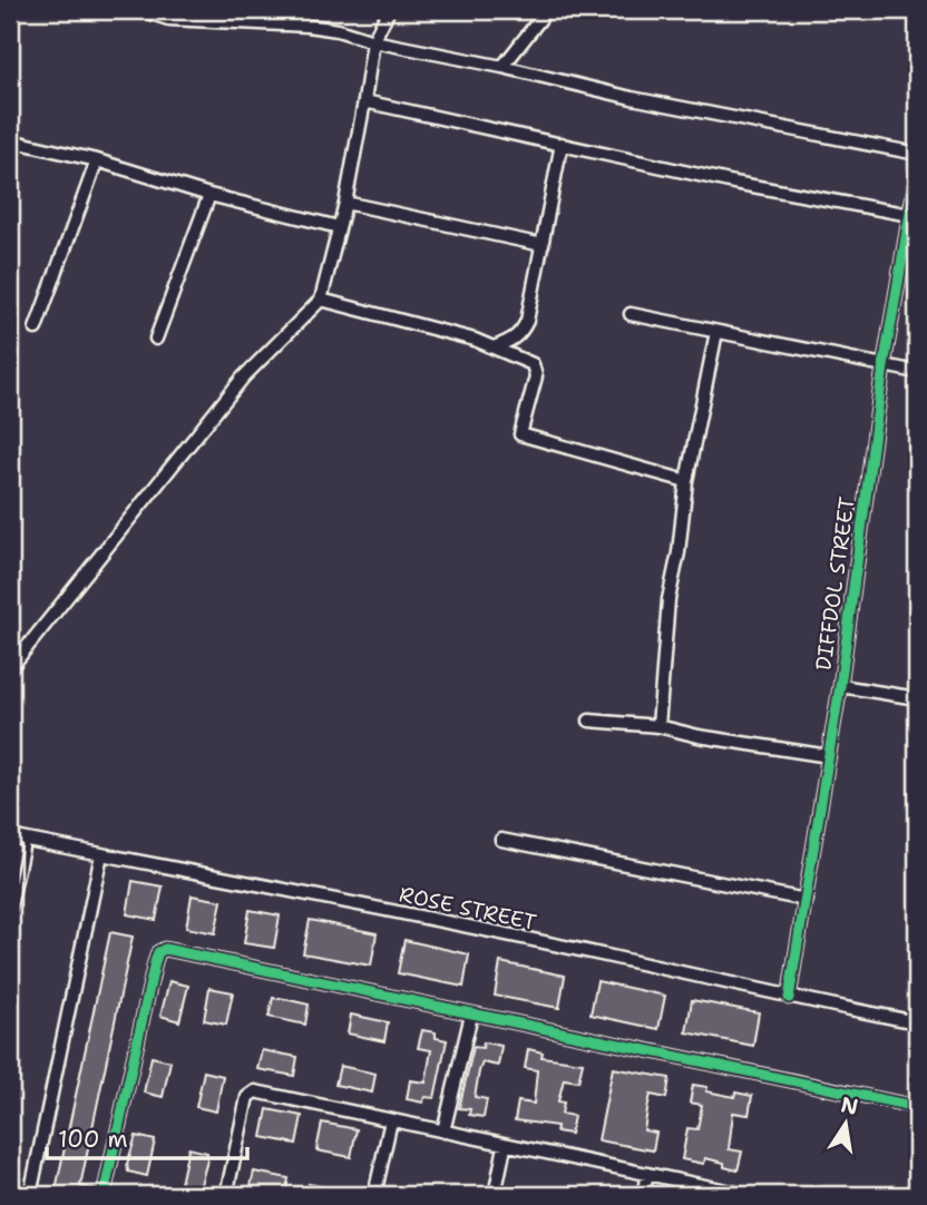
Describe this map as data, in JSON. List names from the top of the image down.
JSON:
{
  "streets": {
    "street": ["DIFFDOL STREET", "ROSE STREET"]
  },
  "crossings": [
    ["DIFFDOL STREET", "ROSE STREET"]
  ],
  "scale_bar": "100 m",
  "north": "top"
}
